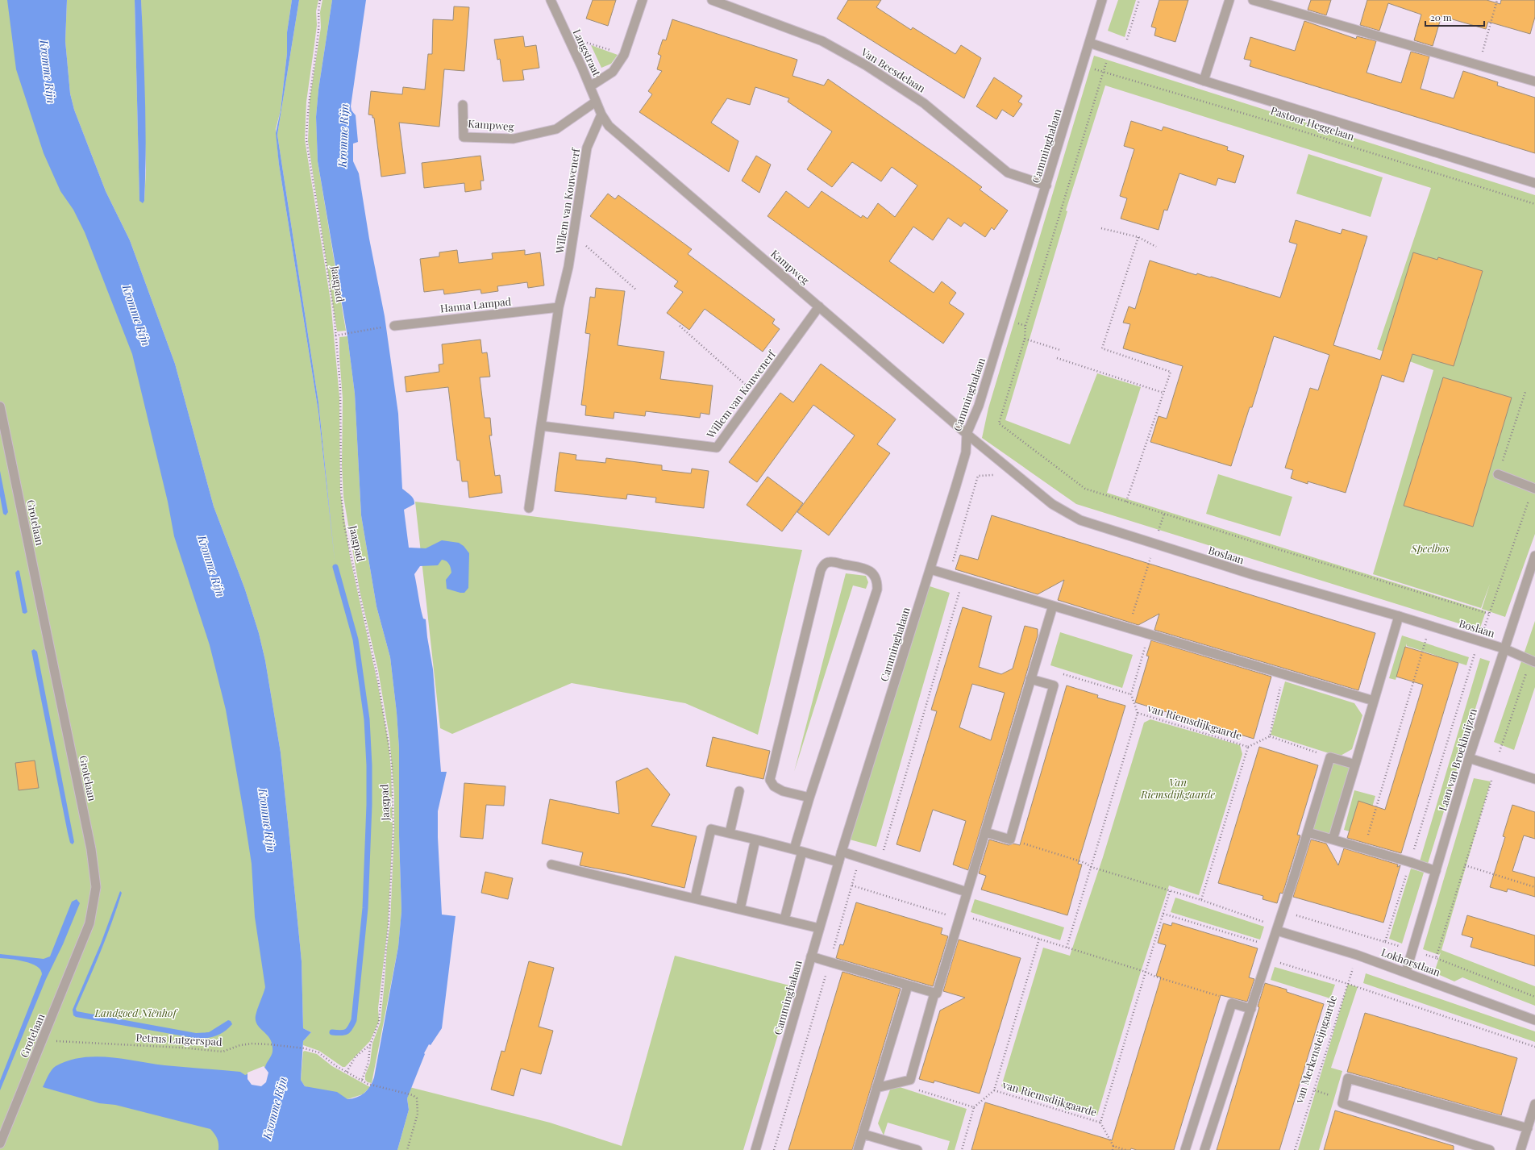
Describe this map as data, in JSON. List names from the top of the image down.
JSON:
{
  "streets": {
    "street": [
      "Langstraat",
      "Van Beesdelaan",
      "Pastoor Heggelaan",
      "Kampweg",
      "Camminghalaan",
      "Willem van Kouwenerf",
      "Hanna Lampad",
      "Grotelaan",
      "Boslaan",
      "Laan van Broekhuijzen",
      "Lokhorstlaan"
    ],
    "path": [
      "Jaagpad",
      "van Riemsdijkgaarde",
      "Petrus Lutgerspad",
      "van Merkensteijngaarde"
    ]
  },
  "crossings": [
    ["Langstraat", "Kampweg"],
    ["Langstraat", "Willem van Kouwenerf"],
    ["Van Beesdelaan", "Camminghalaan"],
    ["Pastoor Heggelaan", "Camminghalaan"],
    ["Kampweg", "Camminghalaan"],
    ["Kampweg", "Willem van Kouwenerf"],
    ["Kampweg", "Boslaan"],
    ["Camminghalaan", "Boslaan"],
    ["Willem van Kouwenerf", "Hanna Lampad"],
    ["Jaagpad", "Petrus Lutgerspad"],
    ["Grotelaan", "Petrus Lutgerspad"],
    ["Boslaan", "Laan van Broekhuijzen"],
    ["Laan van Broekhuijzen", "Lokhorstlaan"],
    ["Lokhorstlaan", "van Merkensteijngaarde"]
  ],
  "water": ["Kromme Rijn"],
  "parks": ["Speelbos", "Van Riemsdijkgaarde", "Landgoed Niënhof"],
  "scale_bar": "20 m"
}
